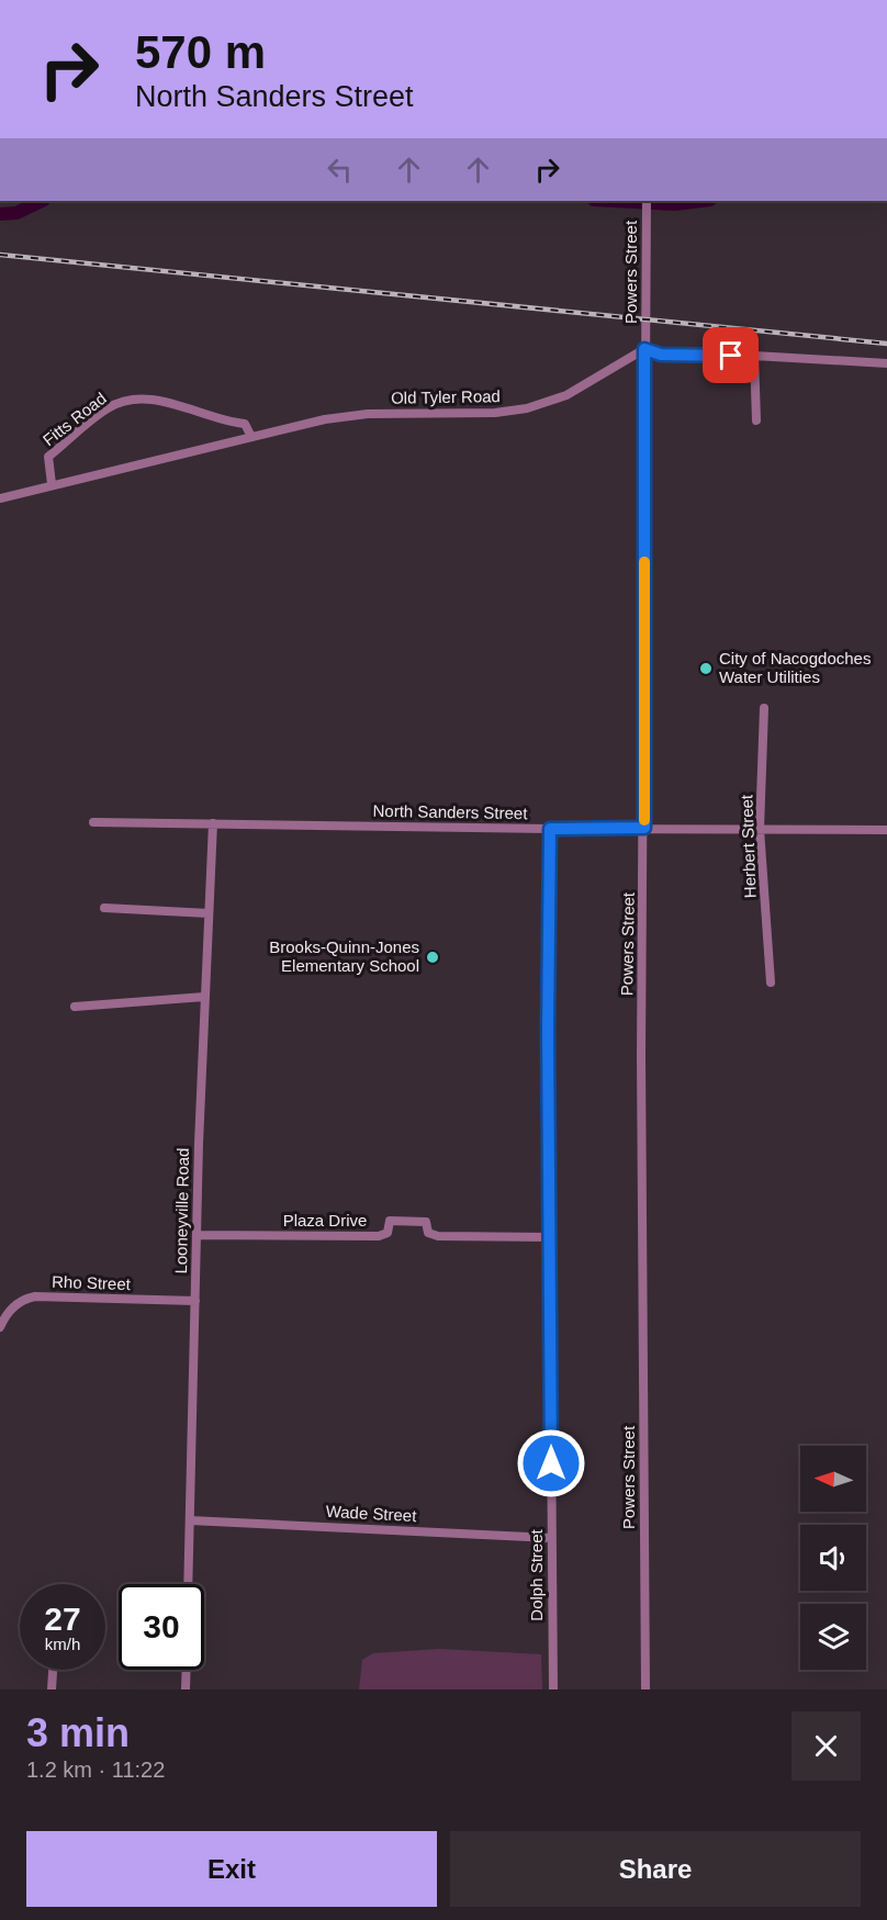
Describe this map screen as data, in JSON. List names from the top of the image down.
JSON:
{
  "streets": {
    "street": [
      "Powers Street",
      "Old Tyler Road",
      "Fitts Road",
      "North Sanders Street",
      "Herbert Street",
      "Looneyville Road",
      "Plaza Drive",
      "Rho Street",
      "Wade Street",
      "Dolph Street"
    ]
  },
  "crossings": [
    ["Powers Street", "Old Tyler Road"],
    ["Powers Street", "North Sanders Street"],
    ["Old Tyler Road", "Fitts Road"],
    ["North Sanders Street", "Herbert Street"],
    ["North Sanders Street", "Looneyville Road"],
    ["North Sanders Street", "Dolph Street"],
    ["Looneyville Road", "Plaza Drive"],
    ["Looneyville Road", "Rho Street"],
    ["Looneyville Road", "Wade Street"],
    ["Plaza Drive", "Dolph Street"],
    ["Wade Street", "Dolph Street"]
  ],
  "places": ["City of Nacogdoches Water Utilities", "Brooks-Quinn-Jones Elementary School"],
  "north": "left",
  "page": {
    "turn": ["570 m", "North Sanders Street"],
    "speed": "27 km/h",
    "limit": "30",
    "heading": ["3 min", "1.2 km · 11:22"],
    "buttons": ["Exit", "Share"]
  }
}
